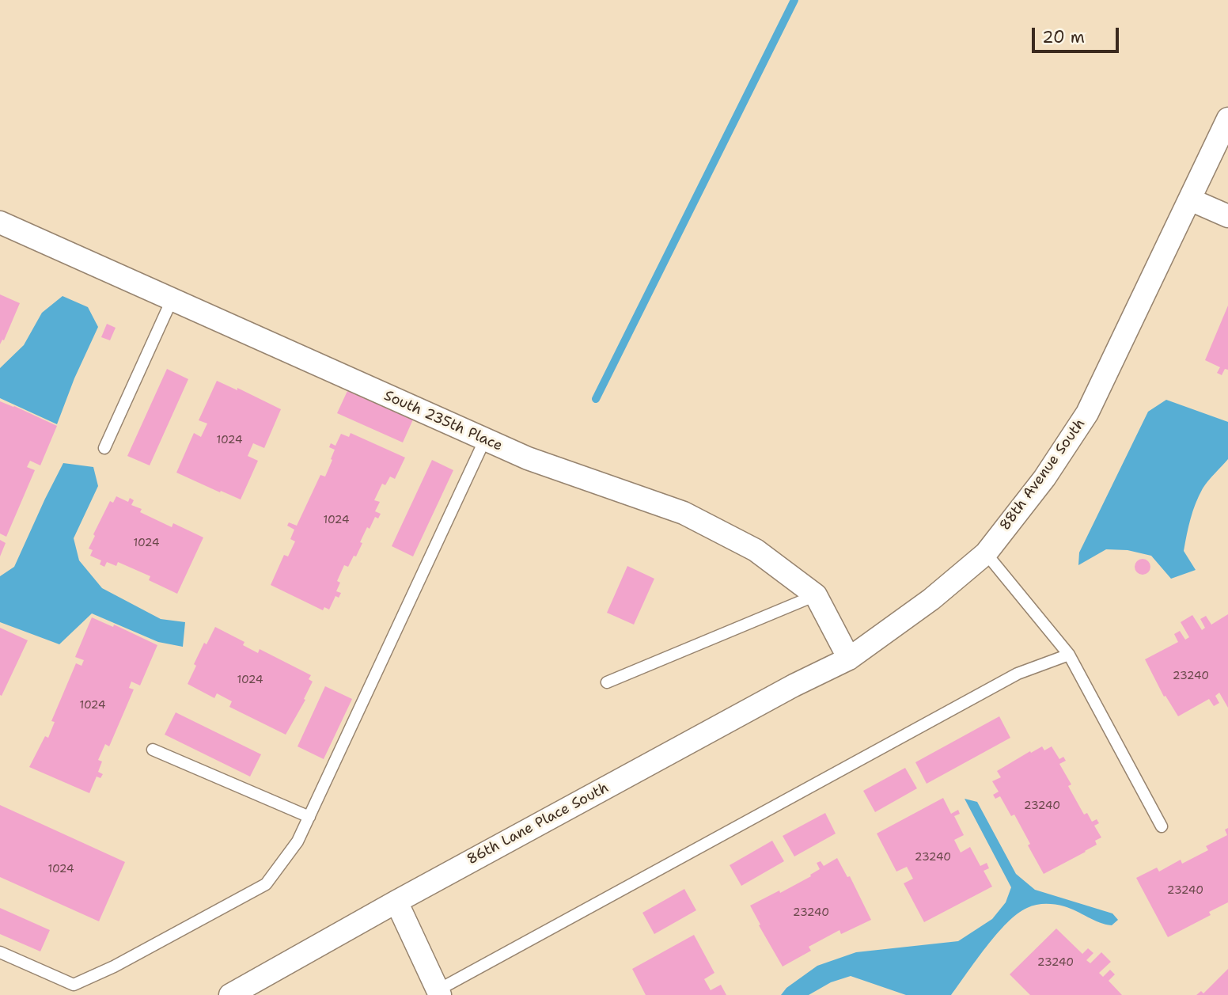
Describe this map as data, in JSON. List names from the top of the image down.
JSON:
{
  "streets": {
    "street": ["South 235th Place", "88th Avenue South", "86th Lane Place South"]
  },
  "crossings": [
    ["South 235th Place", "88th Avenue South"],
    ["South 235th Place", "86th Lane Place South"],
    ["88th Avenue South", "86th Lane Place South"]
  ],
  "house_numbers": [
    "1024",
    "1024",
    "1024",
    "23240",
    "1024",
    "1024",
    "23240",
    "23240",
    "1024",
    "23240",
    "23240",
    "23240"
  ],
  "scale_bar": "20 m"
}
